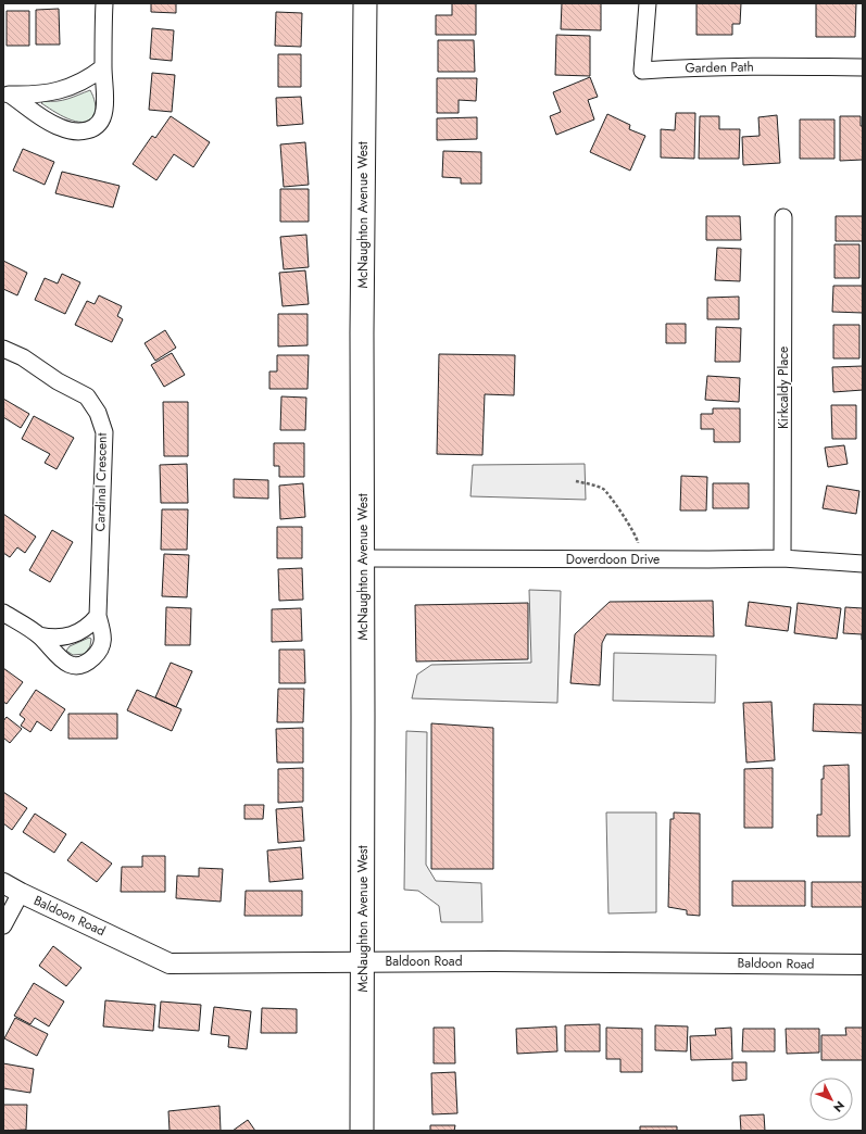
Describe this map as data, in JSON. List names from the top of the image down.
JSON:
{
  "streets": {
    "main road": ["McNaughton Avenue West"],
    "street": [
      "Garden Path",
      "Kirkcaldy Place",
      "Cardinal Crescent",
      "Doverdoon Drive",
      "Baldoon Road"
    ]
  },
  "crossings": [
    ["McNaughton Avenue West", "Doverdoon Drive"],
    ["McNaughton Avenue West", "Baldoon Road"],
    ["Kirkcaldy Place", "Doverdoon Drive"]
  ],
  "north": "bottom right"
}
